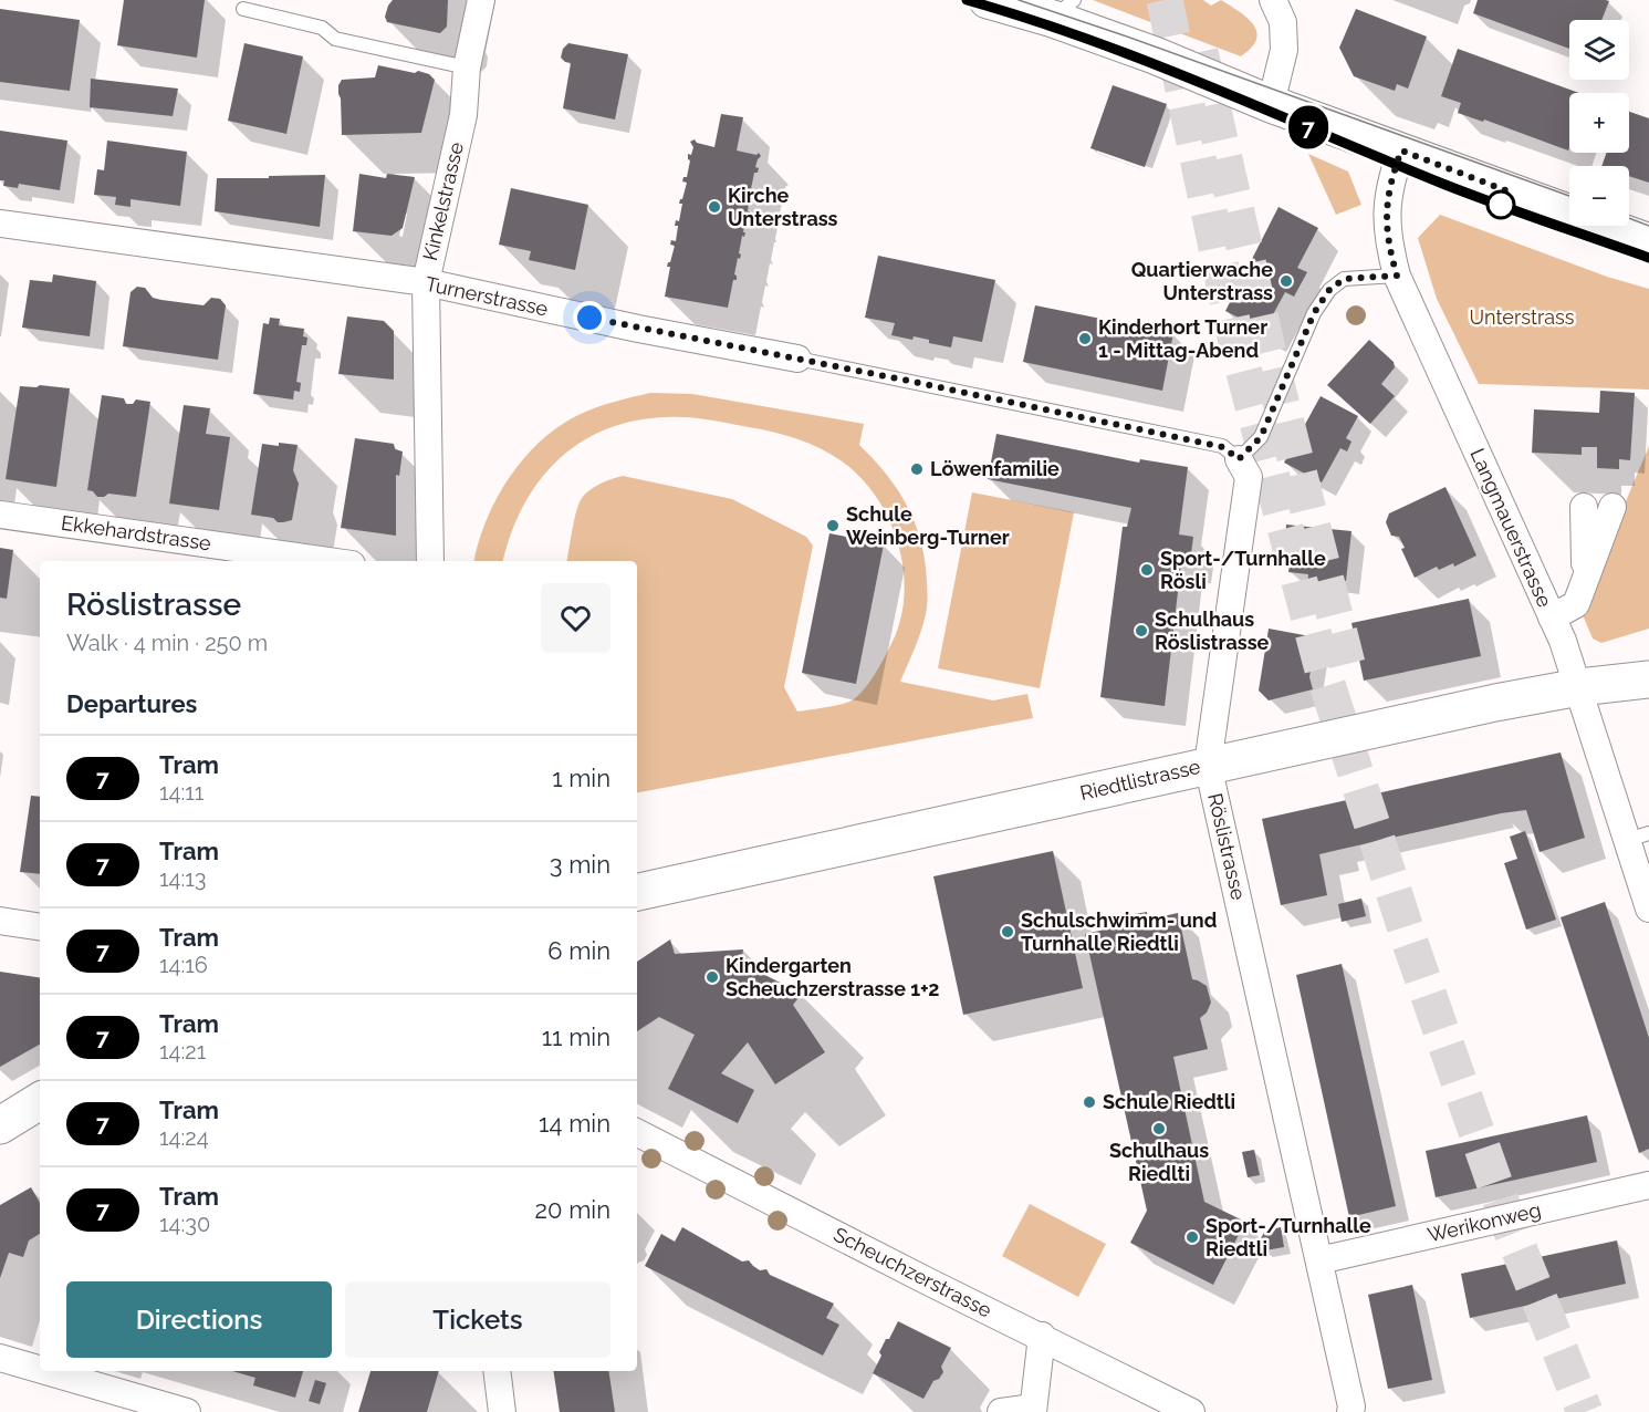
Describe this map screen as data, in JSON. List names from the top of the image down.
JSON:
{
  "streets": {
    "street": [
      "Kinkelstrasse",
      "Turnerstrasse",
      "Langmauerstrasse",
      "Ekkehardstrasse",
      "Riedtlistrasse",
      "Röslistrasse",
      "Werikonweg",
      "Scheuchzerstrasse"
    ]
  },
  "crossings": [
    ["Kinkelstrasse", "Turnerstrasse"],
    ["Turnerstrasse", "Röslistrasse"],
    ["Langmauerstrasse", "Riedtlistrasse"],
    ["Riedtlistrasse", "Röslistrasse"],
    ["Röslistrasse", "Werikonweg"]
  ],
  "parks": ["Unterstrass"],
  "places": [
    "Kirche Unterstrass",
    "Quartierwache Unterstrass",
    "Kinderhort Turner 1 - Mittag-Abend",
    "Löwenfamilie",
    "Schule Weinberg-Turner",
    "Sport-/Turnhalle Rösli",
    "Schulhaus Röslistrasse",
    "Schulschwimm- und Turnhalle Riedtli",
    "Kindergarten Scheuchzerstrasse 1+2",
    "Schule Riedtli",
    "Schulhaus Riedlti",
    "Sport-/Turnhalle Riedtli"
  ],
  "lines": ["tram line 7"],
  "page": {
    "on_map": "7",
    "map_buttons": ["+", "−"],
    "heading": [
      ["Röslistrasse", "Walk · 4 min · 250 m"],
      "Departures"
    ],
    "list": [
      {
        "mark": "7",
        "name": "Tram",
        "note": "14:11",
        "value": "1 min"
      },
      {
        "mark": "7",
        "name": "Tram",
        "note": "14:13",
        "value": "3 min"
      },
      {
        "mark": "7",
        "name": "Tram",
        "note": "14:16",
        "value": "6 min"
      },
      {
        "mark": "7",
        "name": "Tram",
        "note": "14:21",
        "value": "11 min"
      },
      {
        "mark": "7",
        "name": "Tram",
        "note": "14:24",
        "value": "14 min"
      },
      {
        "mark": "7",
        "name": "Tram",
        "note": "14:30",
        "value": "20 min"
      }
    ],
    "buttons": ["Directions", "Tickets"]
  }
}
